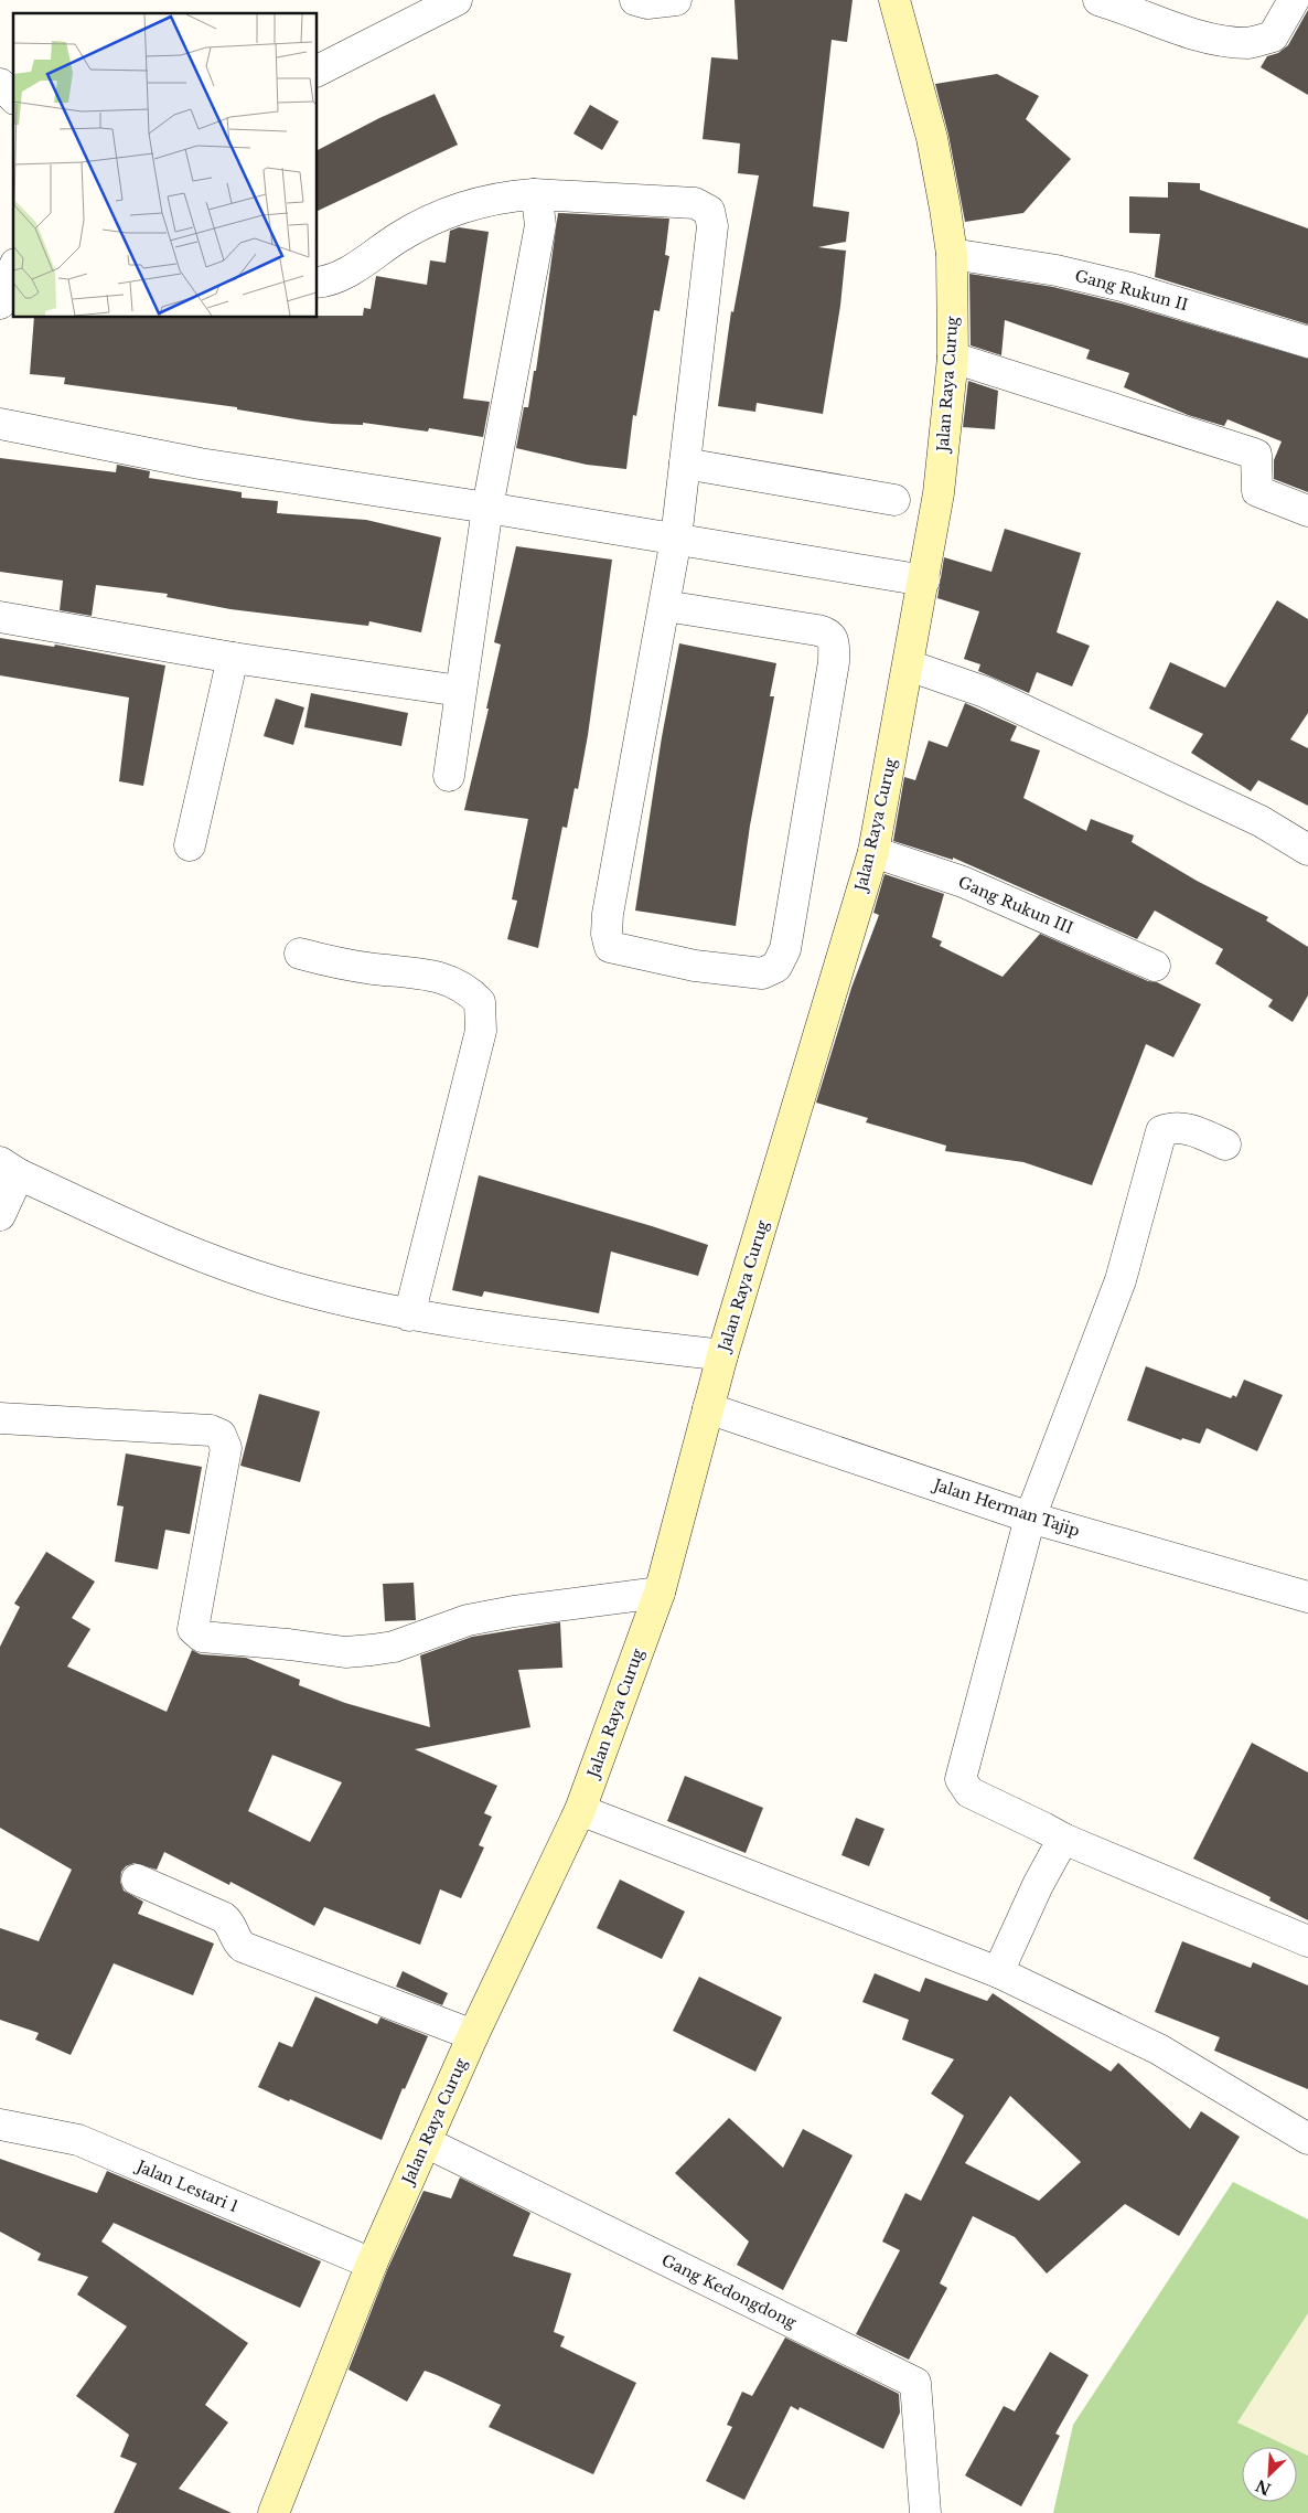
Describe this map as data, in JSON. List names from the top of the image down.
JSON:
{
  "streets": {
    "main road": ["Jalan Raya Curug"],
    "street": [
      "Gang Rukun II",
      "Gang Rukun III",
      "Jalan Herman Tajip",
      "Jalan Lestari 1",
      "Gang Kedongdong"
    ]
  },
  "crossings": [
    ["Gang Rukun II", "Jalan Raya Curug"],
    ["Jalan Raya Curug", "Gang Rukun III"],
    ["Jalan Raya Curug", "Jalan Herman Tajip"],
    ["Jalan Raya Curug", "Jalan Lestari 1"],
    ["Jalan Raya Curug", "Gang Kedongdong"]
  ],
  "north": "bottom left"
}
